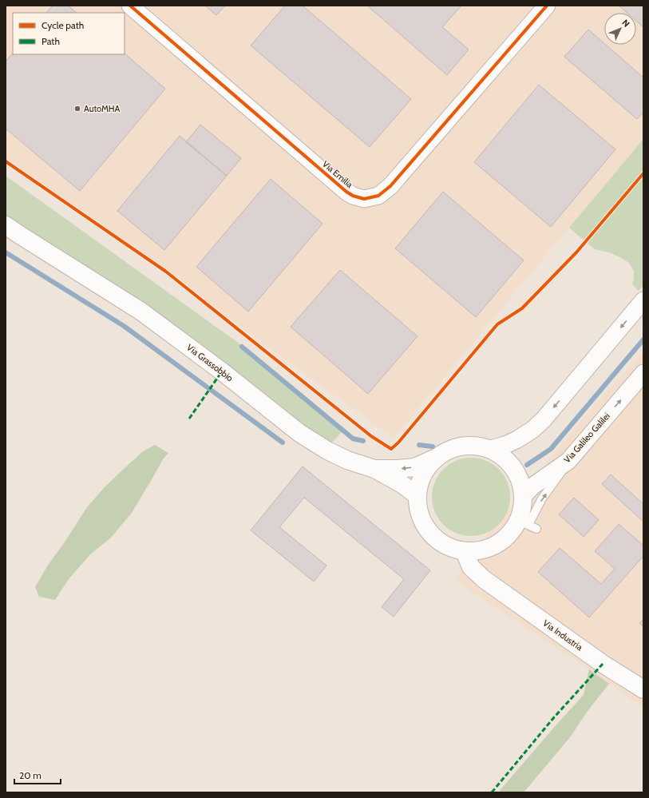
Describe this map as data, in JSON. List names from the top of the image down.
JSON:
{
  "streets": {
    "street": [
      "Via Emilia",
      "Via Grassobbio",
      "Via Galileo Galilei",
      "Via Industria"
    ]
  },
  "crossings": [
    ["Via Grassobbio", "Via Galileo Galilei"],
    ["Via Grassobbio", "Via Industria"],
    ["Via Galileo Galilei", "Via Industria"]
  ],
  "places": ["AutoMHA"],
  "legend": ["Cycle path", "Path"],
  "scale_bar": "20 m",
  "north": "top right"
}
